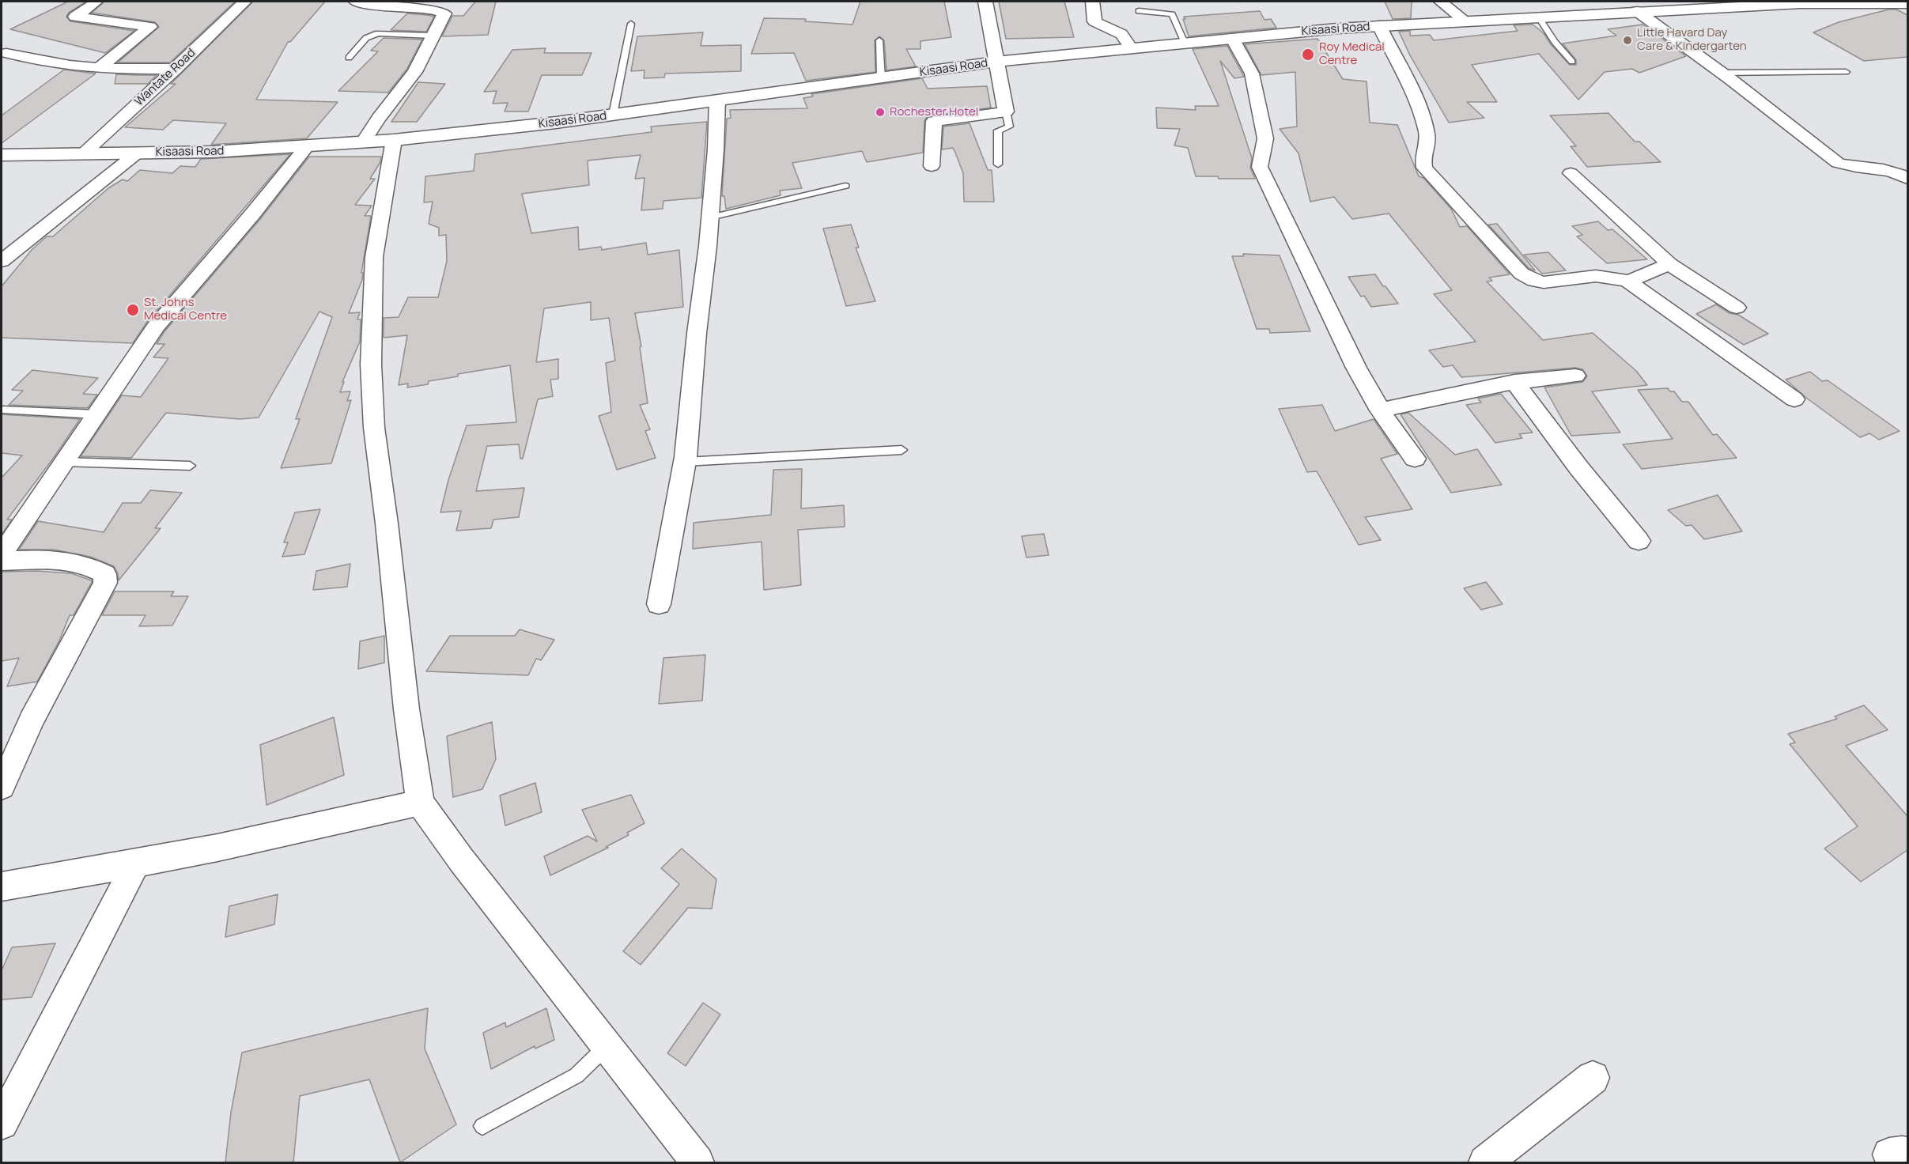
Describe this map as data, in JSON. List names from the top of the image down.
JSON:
{
  "streets": {
    "main road": ["Kisaasi Road"],
    "street": ["Wantate Road"]
  },
  "crossings": [
    ["Kisaasi Road", "Wantate Road"]
  ],
  "places": [
    "Little Havard Day Care & Kindergarten",
    "Roy Medical Centre",
    "Rochester Hotel",
    "St. Johns Medical Centre"
  ]
}
